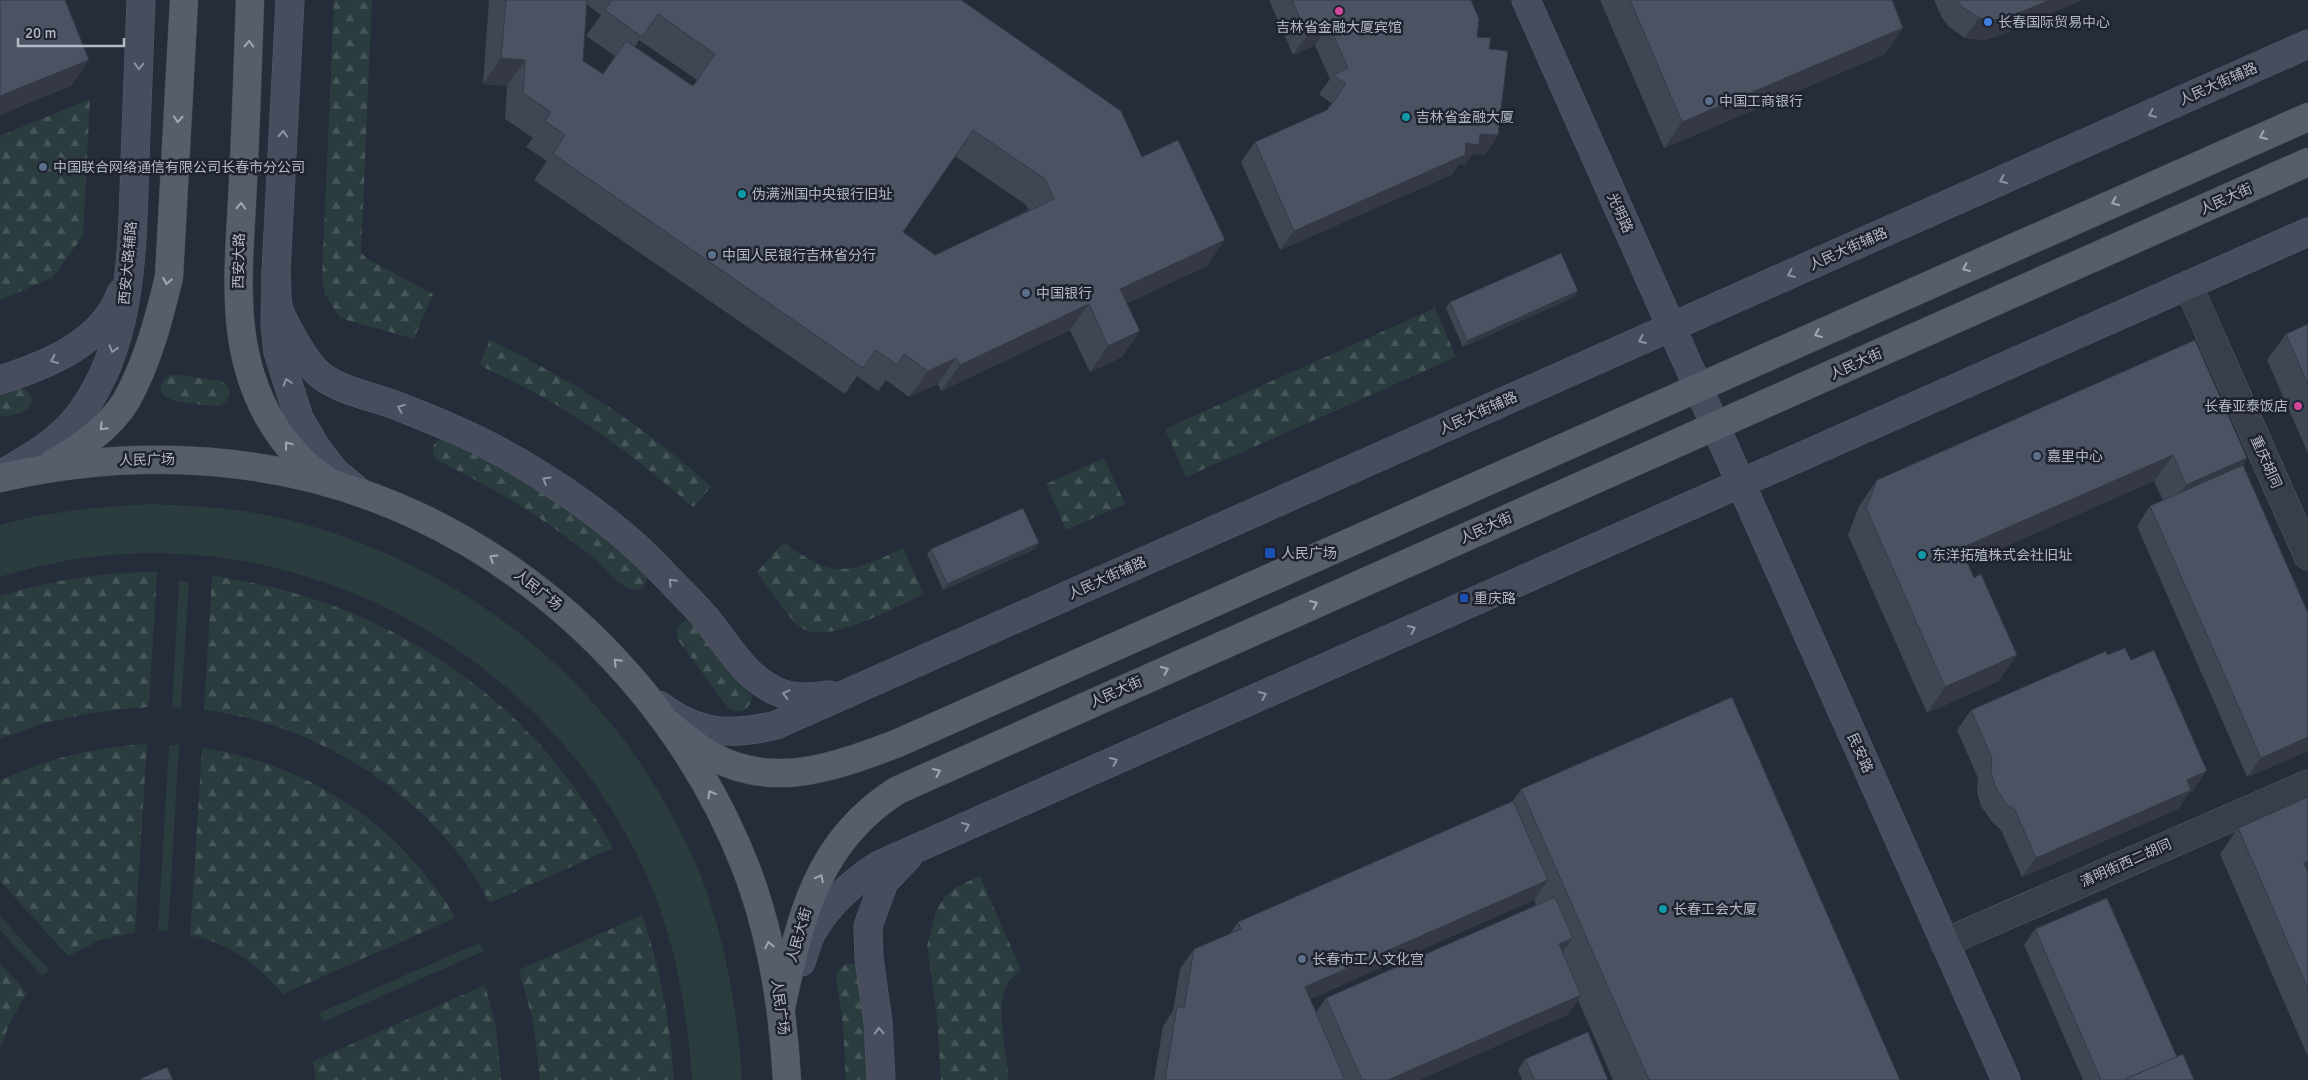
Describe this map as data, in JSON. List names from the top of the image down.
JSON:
{
  "streets": {
    "main road": [
      "人民大街辅路",
      "人民大街",
      "光明路",
      "西安大路",
      "西安大路辅路",
      "人民广场",
      "民安路"
    ],
    "street": ["重庆胡同", "清明街西二胡同"]
  },
  "crossings": [
    ["人民大街辅路", "光明路"],
    ["人民大街辅路", "人民广场"],
    ["人民大街", "光明路"],
    ["人民大街", "人民广场"],
    ["人民大街", "民安路"],
    ["光明路", "民安路"],
    ["西安大路", "人民广场"],
    ["西安大路辅路", "人民广场"],
    ["民安路", "清明街西二胡同"]
  ],
  "one_way": ["人民广场"],
  "places": {
    "other": [
      "吉林省金融大厦宾馆",
      "长春国际贸易中心",
      "中国工商银行",
      "吉林省金融大厦",
      "中国联合网络通信有限公司长春市分公司",
      "伪满洲国中央银行旧址",
      "中国人民银行吉林省分行",
      "中国银行",
      "长春亚泰饭店",
      "嘉里中心",
      "东洋拓殖株式会社旧址",
      "长春工会大厦",
      "长春市工人文化宫"
    ],
    "transit": ["人民广场", "重庆路"]
  },
  "scale_bar": "20 m"
}
